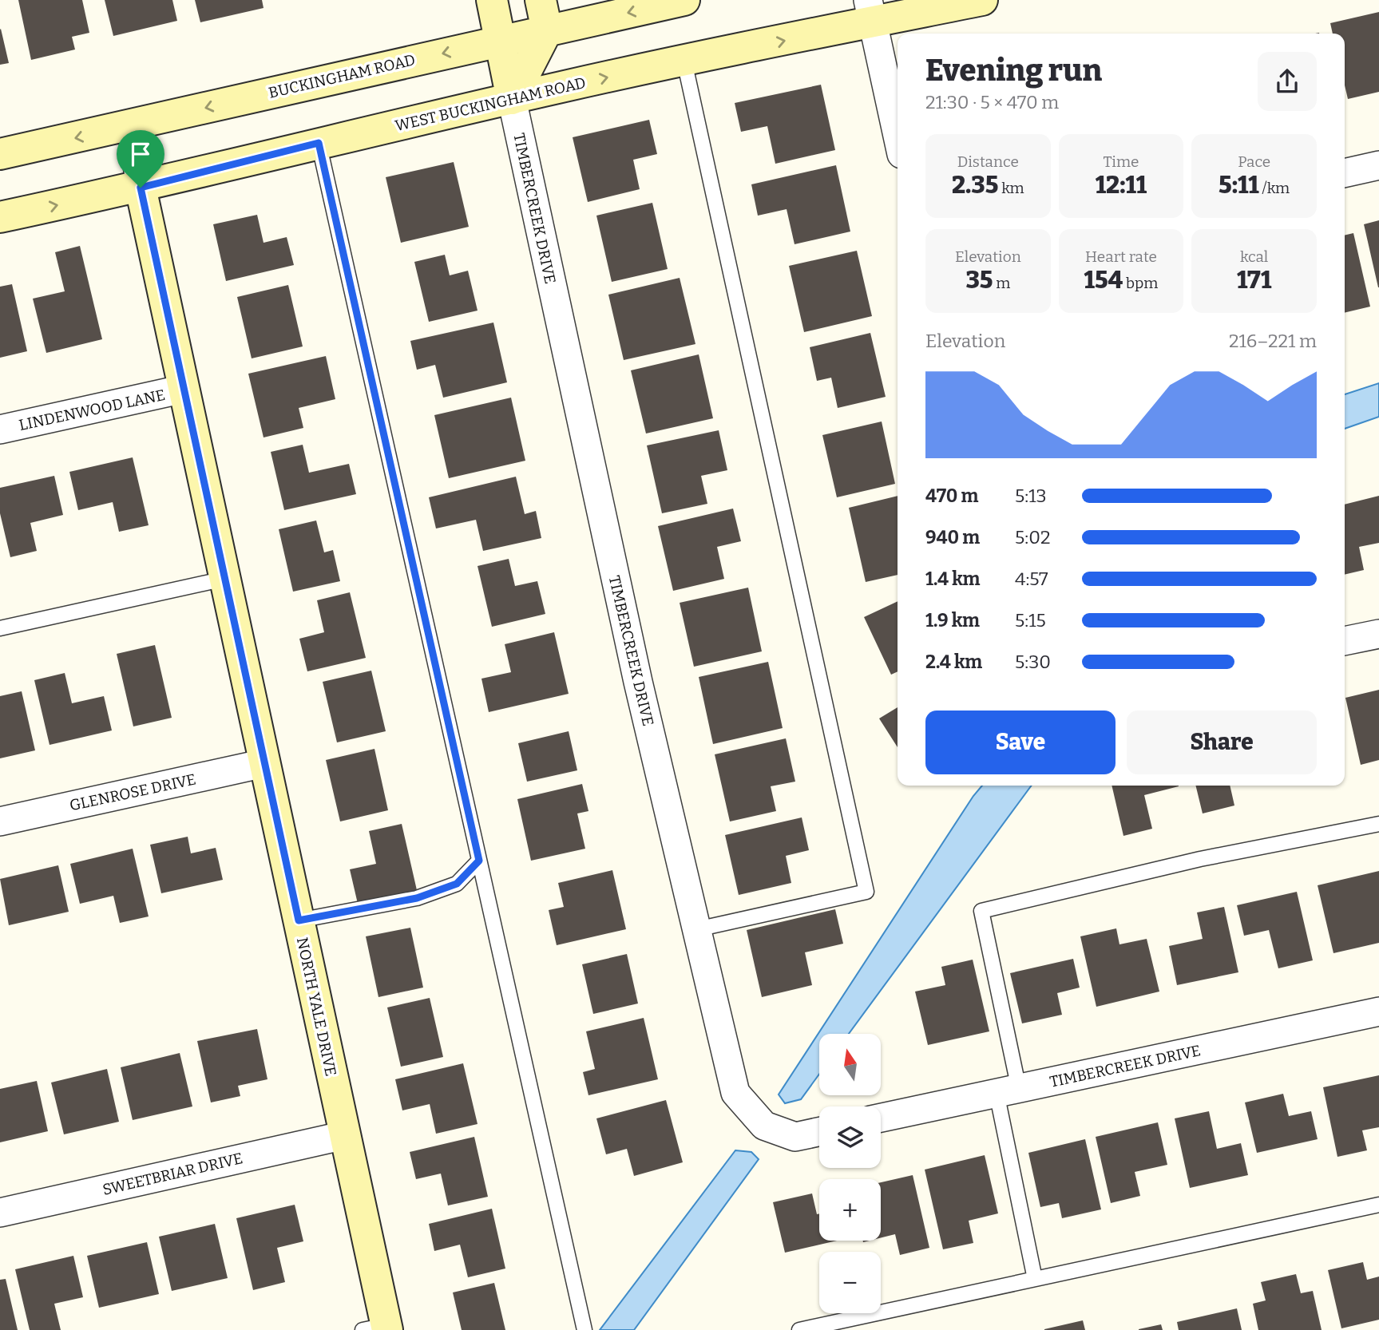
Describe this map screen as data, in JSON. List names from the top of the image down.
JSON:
{
  "streets": {
    "main road": ["BUCKINGHAM ROAD", "WEST BUCKINGHAM ROAD", "NORTH YALE DRIVE"],
    "street": [
      "TIMBERCREEK DRIVE",
      "LINDENWOOD LANE",
      "GLENROSE DRIVE",
      "SWEETBRIAR DRIVE"
    ]
  },
  "crossings": [
    ["BUCKINGHAM ROAD", "NORTH YALE DRIVE"],
    ["WEST BUCKINGHAM ROAD", "TIMBERCREEK DRIVE"],
    ["WEST BUCKINGHAM ROAD", "NORTH YALE DRIVE"],
    ["LINDENWOOD LANE", "NORTH YALE DRIVE"],
    ["GLENROSE DRIVE", "NORTH YALE DRIVE"],
    ["NORTH YALE DRIVE", "SWEETBRIAR DRIVE"]
  ],
  "one_way": ["BUCKINGHAM ROAD", "WEST BUCKINGHAM ROAD"],
  "north": "top",
  "page": {
    "heading": ["Evening run", "21:30 · 5 × 470 m"],
    "stats": [
      ["Distance", "2.35 km"],
      ["Time", "12:11"],
      ["Pace", "5:11 /km"],
      ["Elevation", "35 m"],
      ["Heart rate", "154 bpm"],
      ["kcal", "171"]
    ],
    "chart": ["Elevation", "216–221 m"],
    "list": [
      {
        "name": "470 m",
        "note": "5:13"
      },
      {
        "name": "940 m",
        "note": "5:02"
      },
      {
        "name": "1.4 km",
        "note": "4:57"
      },
      {
        "name": "1.9 km",
        "note": "5:15"
      },
      {
        "name": "2.4 km",
        "note": "5:30"
      }
    ],
    "buttons": ["Save", "Share"],
    "map_buttons": ["+", "−"]
  }
}
